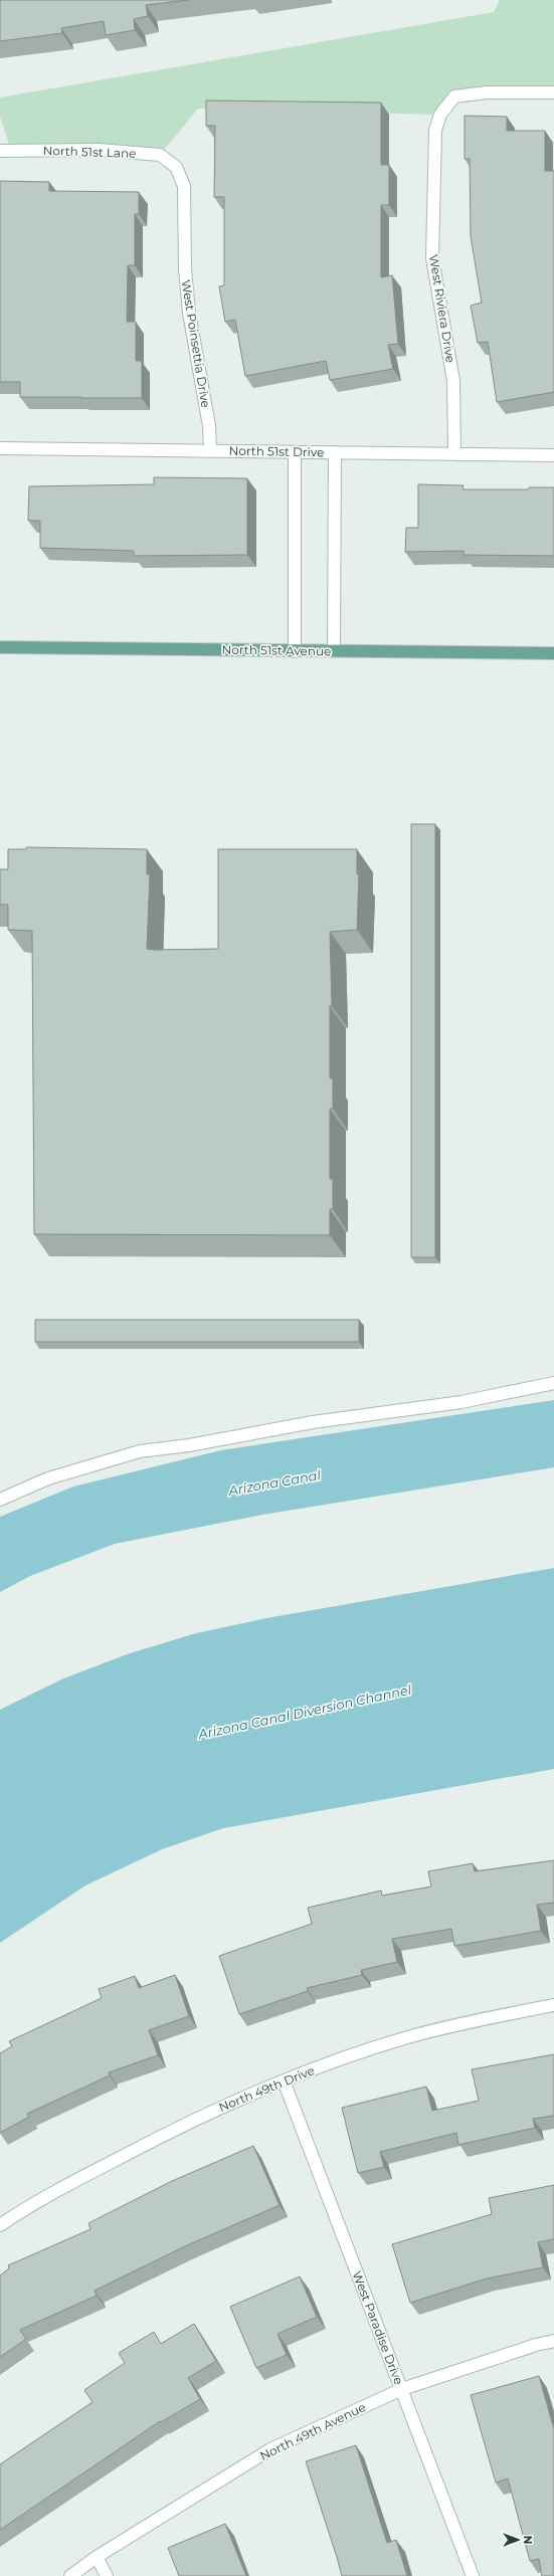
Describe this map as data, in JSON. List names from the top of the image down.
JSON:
{
  "streets": {
    "main road": ["North 51st Avenue"],
    "street": [
      "North 51st Lane",
      "West Riviera Drive",
      "West Poinsettia Drive",
      "North 51st Drive",
      "North 49th Drive",
      "West Paradise Drive",
      "North 49th Avenue"
    ]
  },
  "crossings": [
    ["North 51st Lane", "West Poinsettia Drive"],
    ["West Riviera Drive", "North 51st Drive"],
    ["West Poinsettia Drive", "North 51st Drive"],
    ["North 49th Drive", "West Paradise Drive"],
    ["West Paradise Drive", "North 49th Avenue"]
  ],
  "water": ["Arizona Canal", "Arizona Canal Diversion Channel"],
  "north": "right"
}
